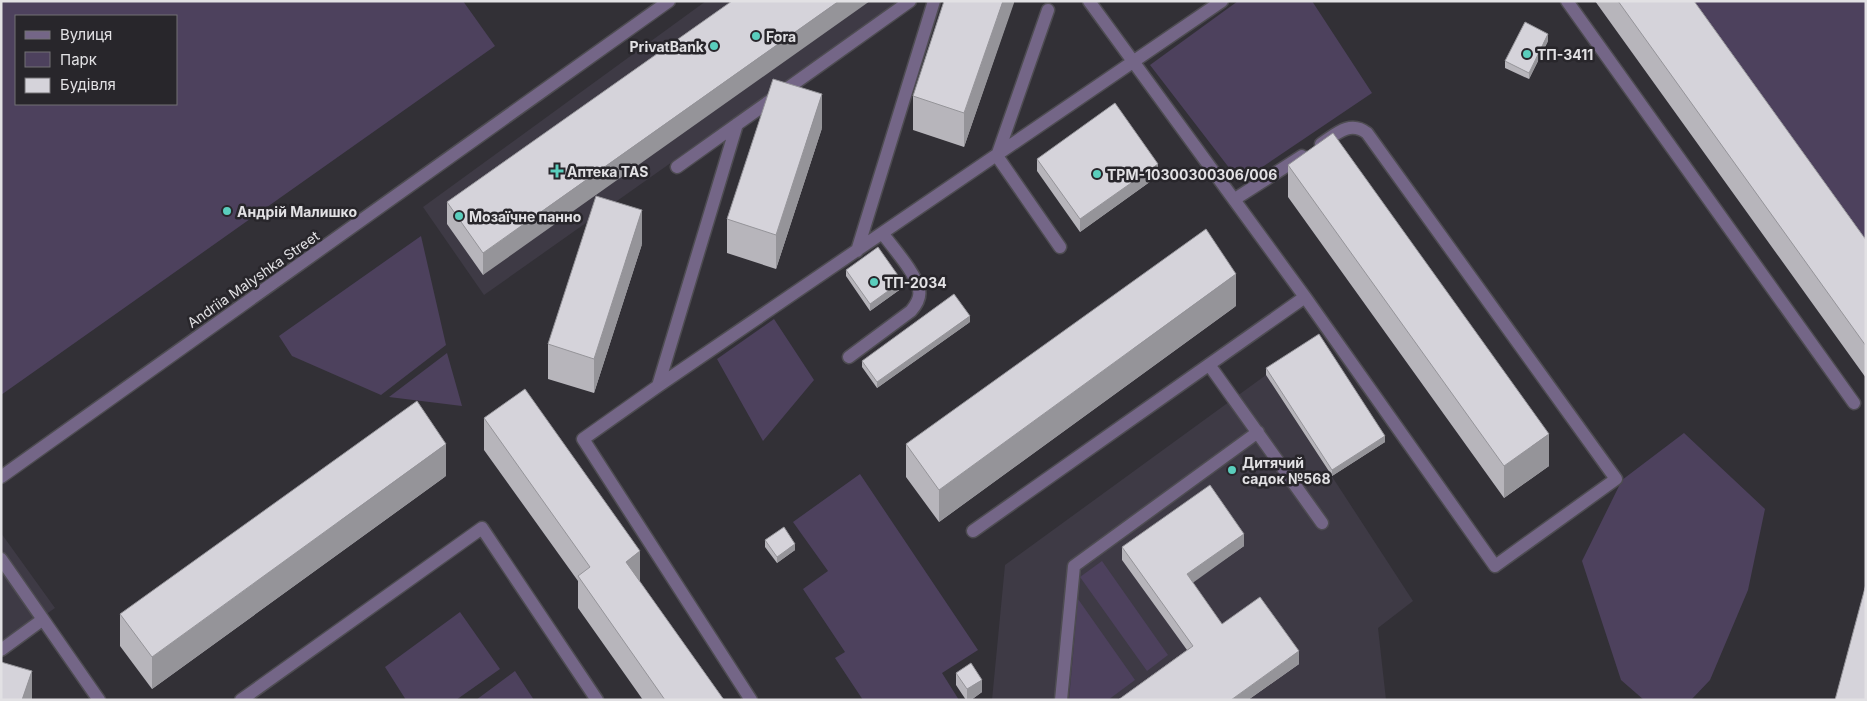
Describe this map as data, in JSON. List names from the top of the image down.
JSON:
{
  "streets": {
    "street": ["Andriia Malyshka Street"]
  },
  "places": {
    "other": [
      "Fora",
      "PrivatBank",
      "ТП-3411",
      "ТРМ-10300300306/006",
      "Андрій Малишко",
      "Мозаїчне панно",
      "ТП-2034",
      "Дитячий садок №568"
    ],
    "health": ["Аптека TAS"]
  },
  "legend": ["Вулиця", "Парк", "Будівля"]
}
